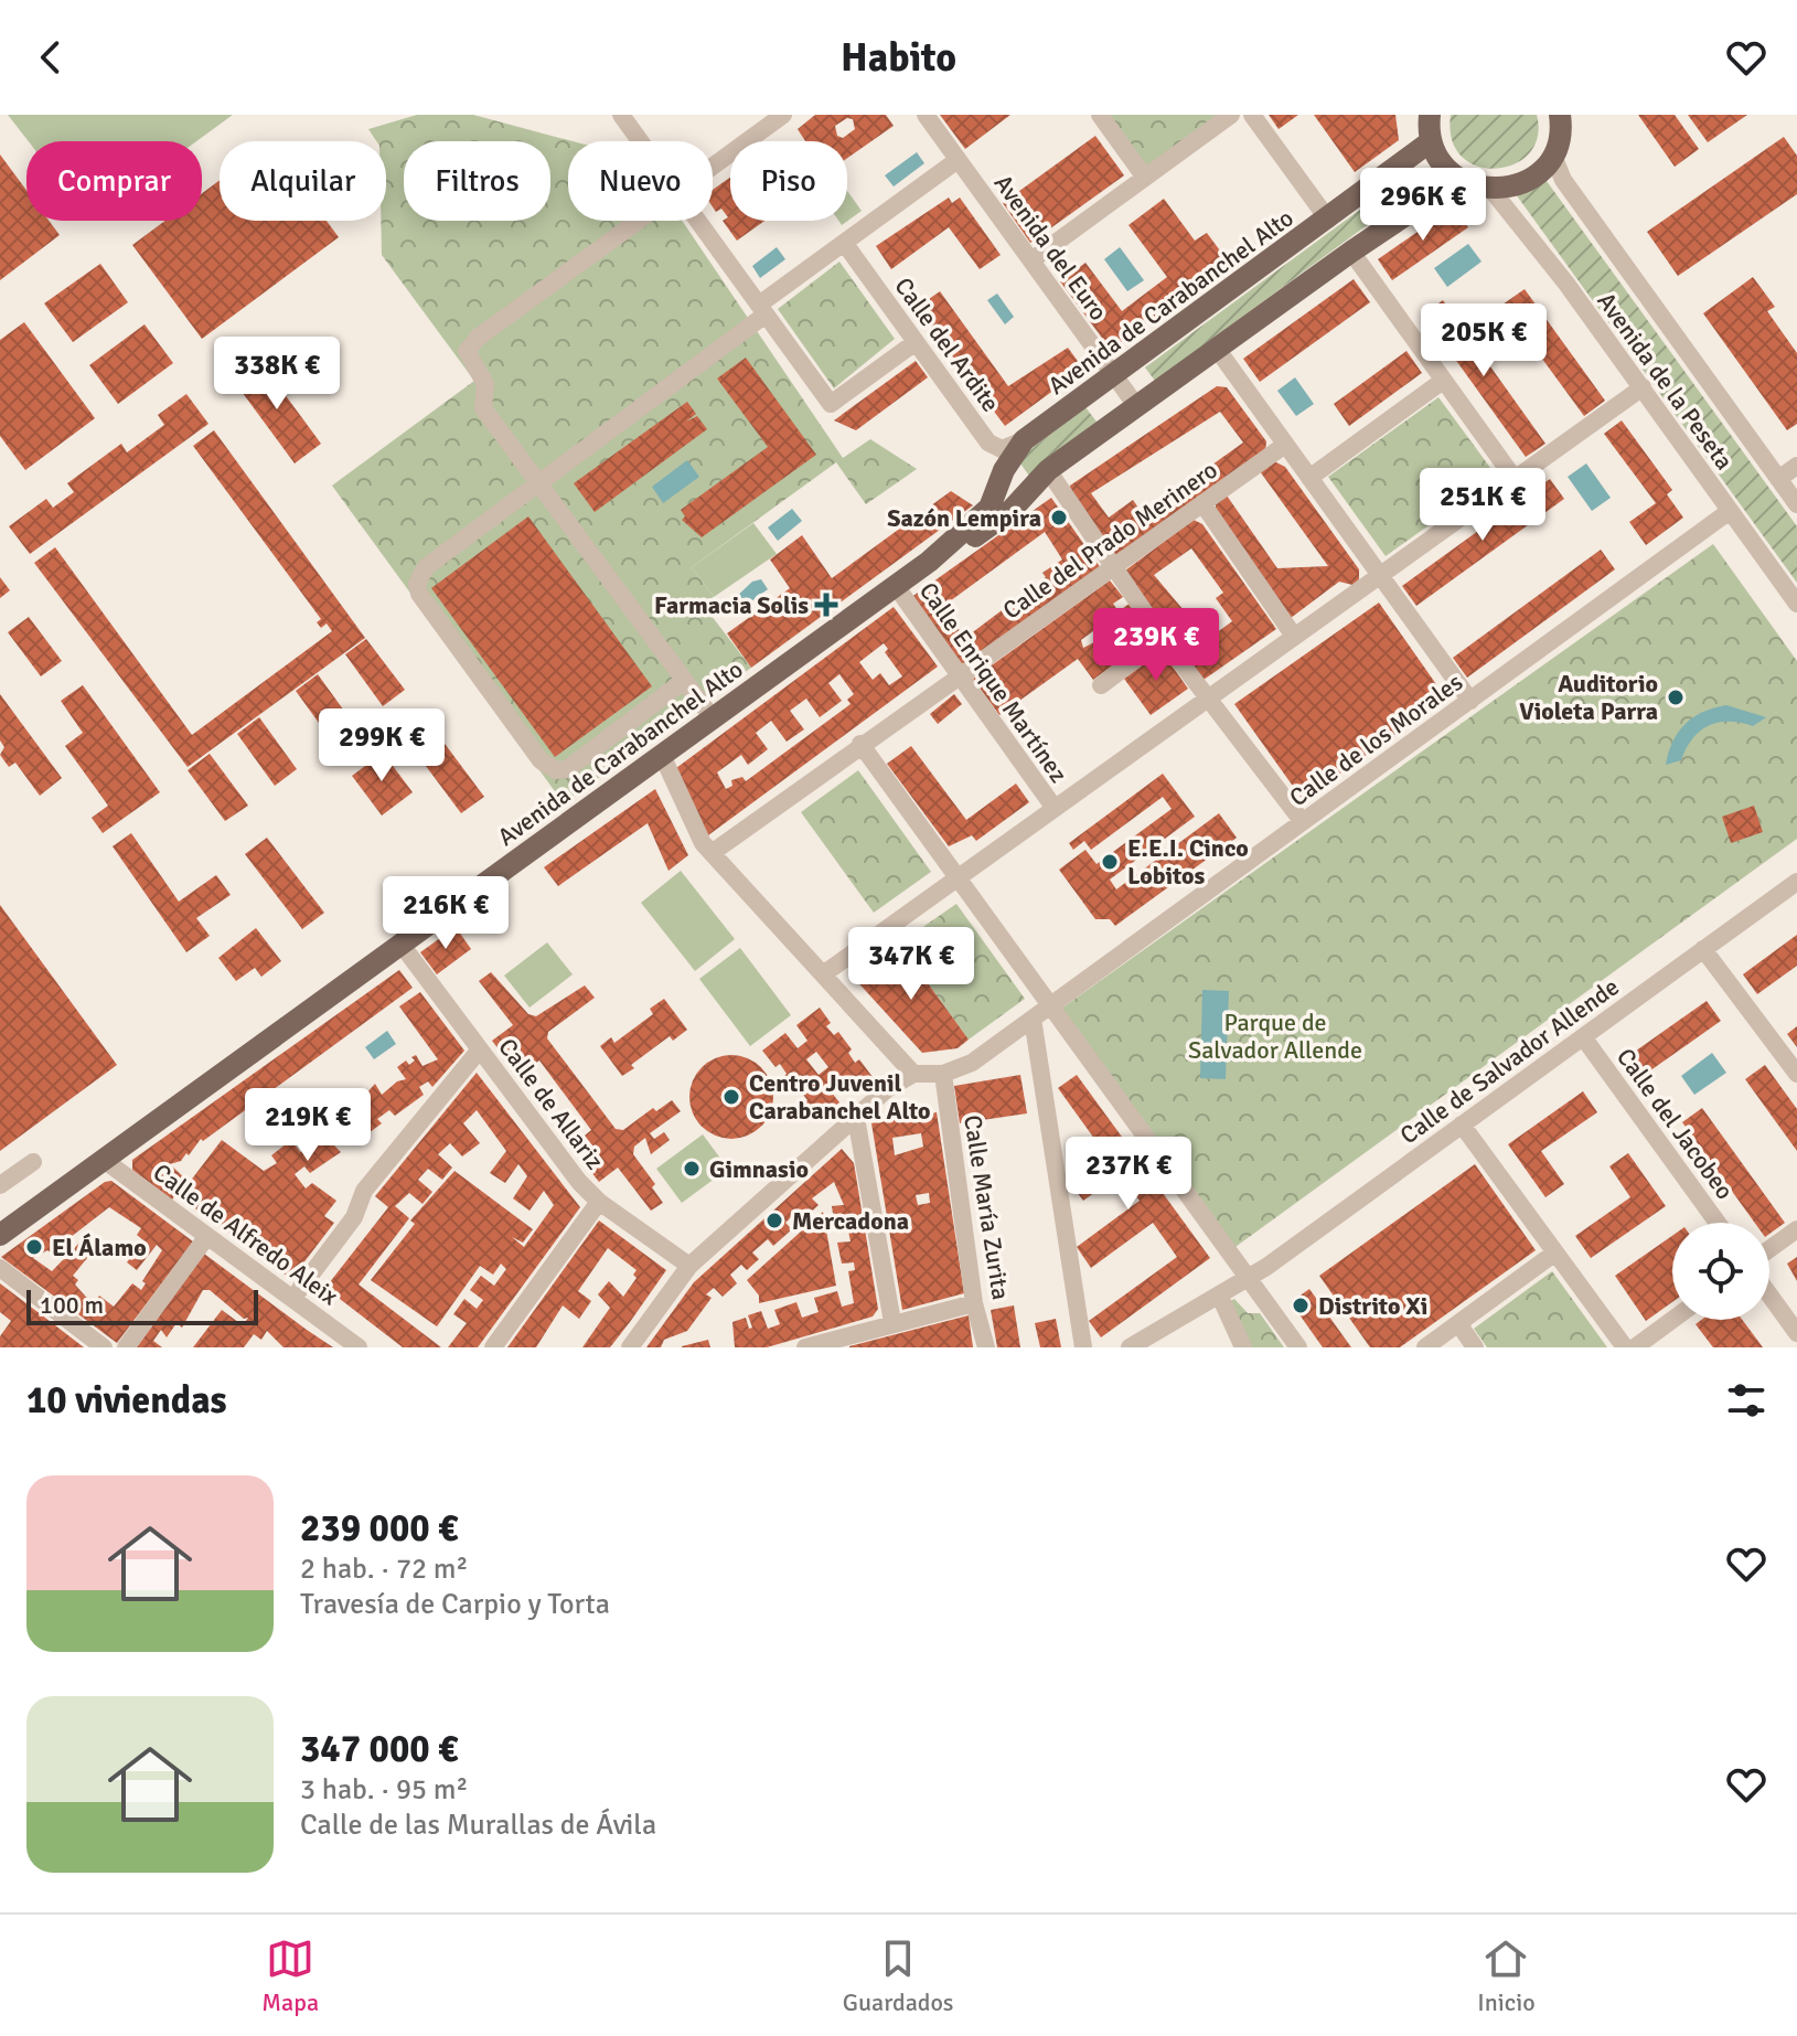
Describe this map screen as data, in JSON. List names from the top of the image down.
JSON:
{
  "streets": {
    "main road": ["Avenida de Carabanchel Alto"],
    "street": [
      "Avenida del Euro",
      "Calle del Ardite",
      "Avenida de la Peseta",
      "Calle del Prado Merinero",
      "Calle Enrique Martínez",
      "Calle de los Morales",
      "Calle de Salvador Allende",
      "Calle de Allariz",
      "Calle del Jacobeo",
      "Calle María Zurita",
      "Calle de Alfredo Aleix"
    ]
  },
  "crossings": [
    ["Avenida del Euro", "Avenida de Carabanchel Alto"],
    ["Avenida de Carabanchel Alto", "Calle del Ardite"],
    ["Avenida de Carabanchel Alto", "Calle Enrique Martínez"],
    ["Avenida de Carabanchel Alto", "Calle de Allariz"],
    ["Avenida de Carabanchel Alto", "Calle de Alfredo Aleix"],
    ["Avenida de la Peseta", "Calle de los Morales"],
    ["Calle del Prado Merinero", "Calle Enrique Martínez"],
    ["Calle de los Morales", "Calle María Zurita"],
    ["Calle de Salvador Allende", "Calle del Jacobeo"]
  ],
  "parks": ["Parque de Salvador Allende"],
  "places": {
    "other": [
      "Sazón Lempira",
      "Auditorio Violeta Parra",
      "E.E.I. Cinco Lobitos",
      "Centro Juvenil Carabanchel Alto",
      "Gimnasio",
      "Mercadona",
      "El Álamo",
      "Distrito Xi"
    ],
    "health": ["Farmacia Solis"]
  },
  "scale_bar": "100 m",
  "page": {
    "header": "Habito",
    "chip": [
      "Comprar",
      "Alquilar",
      "Filtros",
      "Nuevo",
      "Piso"
    ],
    "price": [
      "296K €",
      "205K €",
      "338K €",
      "251K €",
      "239K €",
      "299K €",
      "216K €",
      "347K €",
      "219K €",
      "237K €"
    ],
    "scale": "100 m",
    "heading": "10 viviendas",
    "list": [
      {
        "name": "239 000 €",
        "note": "2 hab. · 72 m² · Travesía de Carpio y Torta"
      },
      {
        "name": "347 000 €",
        "note": "3 hab. · 95 m² · Calle de las Murallas de Ávila"
      }
    ],
    "tabs": ["Mapa", "Guardados", "Inicio"]
  }
}
